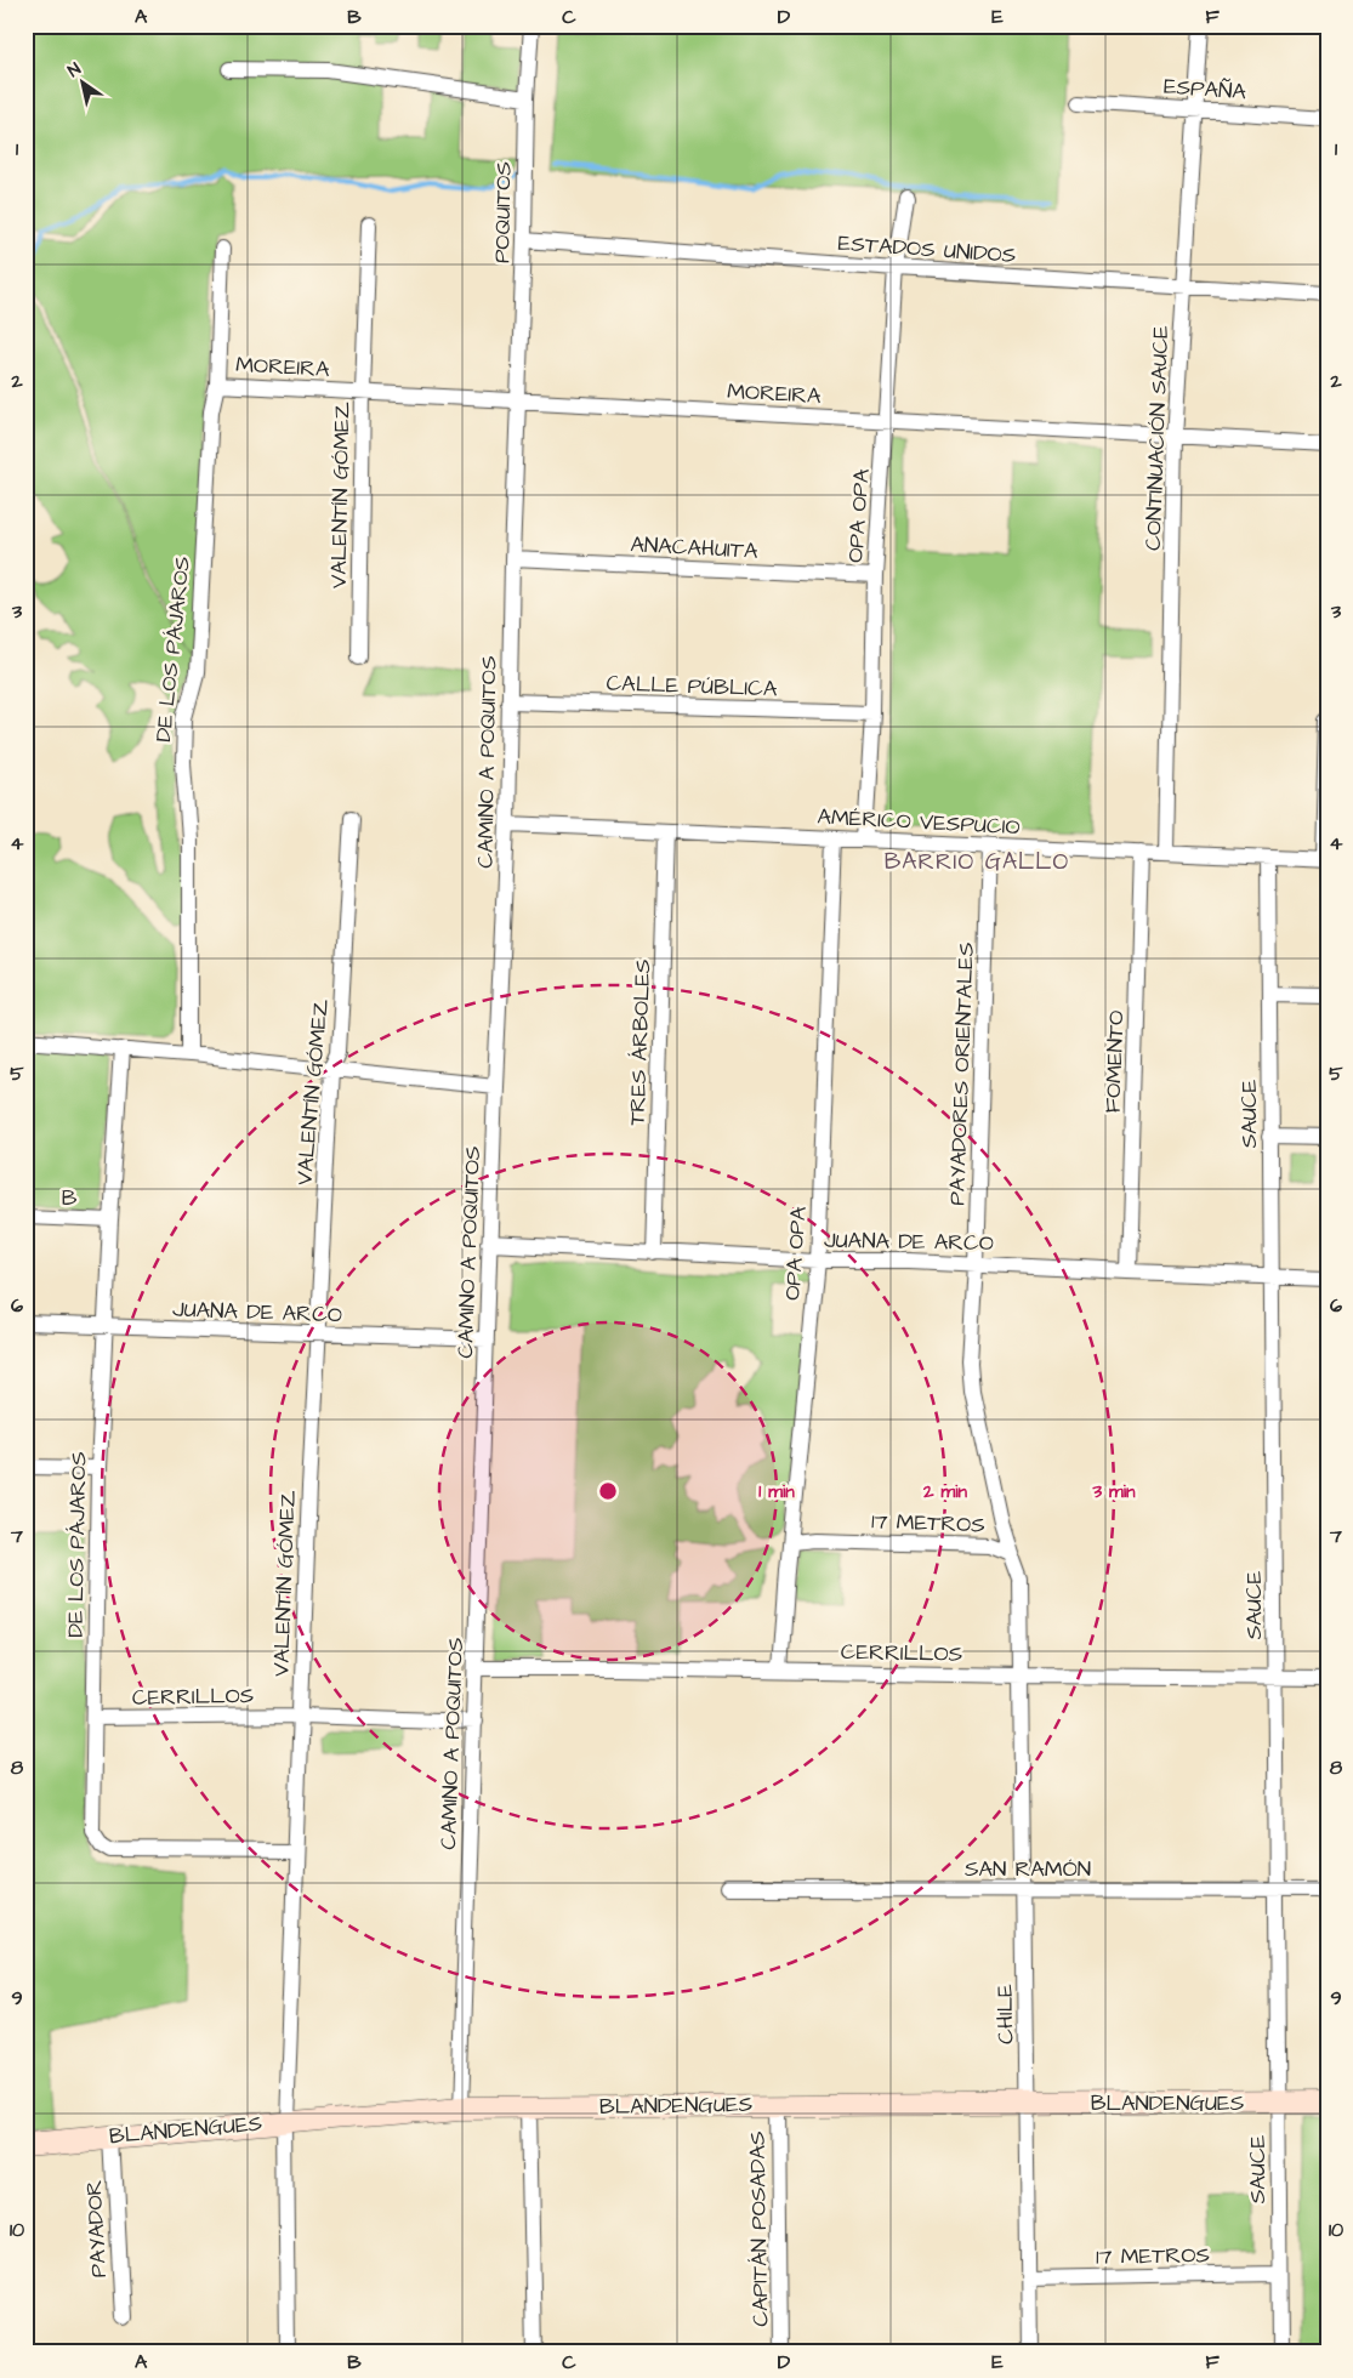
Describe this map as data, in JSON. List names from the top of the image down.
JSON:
{
  "streets": {
    "street": [
      "ESPAÑA",
      "POQUITOS",
      "ESTADOS UNIDOS",
      "MOREIRA",
      "CONTINUACIÓN SAUCE",
      "VALENTÍN GÓMEZ",
      "OPA OPA",
      "ANACAHUITA",
      "DE LOS PÁJAROS",
      "CALLE PÚBLICA",
      "CAMINO A POQUITOS",
      "AMÉRICO VESPUCIO",
      "TRES ÁRBOLES",
      "FOMENTO",
      "PAYADORES ORIENTALES",
      "SAUCE",
      "B",
      "JUANA DE ARCO",
      "17 METROS",
      "CERRILLOS",
      "SAN RAMÓN",
      "CHILE",
      "BLANDENGUES",
      "PAYADOR",
      "CAPITÁN POSADAS"
    ]
  },
  "crossings": [
    ["ESPAÑA", "CONTINUACIÓN SAUCE"],
    ["POQUITOS", "ESTADOS UNIDOS"],
    ["POQUITOS", "MOREIRA"],
    ["POQUITOS", "CAMINO A POQUITOS"],
    ["ESTADOS UNIDOS", "CONTINUACIÓN SAUCE"],
    ["ESTADOS UNIDOS", "OPA OPA"],
    ["MOREIRA", "CONTINUACIÓN SAUCE"],
    ["MOREIRA", "VALENTÍN GÓMEZ"],
    ["MOREIRA", "OPA OPA"],
    ["MOREIRA", "DE LOS PÁJAROS"],
    ["MOREIRA", "CAMINO A POQUITOS"],
    ["CONTINUACIÓN SAUCE", "AMÉRICO VESPUCIO"],
    ["VALENTÍN GÓMEZ", "DE LOS PÁJAROS"],
    ["VALENTÍN GÓMEZ", "JUANA DE ARCO"],
    ["VALENTÍN GÓMEZ", "CERRILLOS"],
    ["VALENTÍN GÓMEZ", "BLANDENGUES"],
    ["OPA OPA", "ANACAHUITA"],
    ["OPA OPA", "CALLE PÚBLICA"],
    ["OPA OPA", "AMÉRICO VESPUCIO"],
    ["OPA OPA", "JUANA DE ARCO"],
    ["OPA OPA", "17 METROS"],
    ["OPA OPA", "CERRILLOS"],
    ["ANACAHUITA", "CAMINO A POQUITOS"],
    ["DE LOS PÁJAROS", "B"],
    ["DE LOS PÁJAROS", "JUANA DE ARCO"],
    ["DE LOS PÁJAROS", "CERRILLOS"],
    ["CALLE PÚBLICA", "CAMINO A POQUITOS"],
    ["CAMINO A POQUITOS", "AMÉRICO VESPUCIO"],
    ["CAMINO A POQUITOS", "JUANA DE ARCO"],
    ["CAMINO A POQUITOS", "CERRILLOS"],
    ["CAMINO A POQUITOS", "BLANDENGUES"],
    ["AMÉRICO VESPUCIO", "TRES ÁRBOLES"],
    ["AMÉRICO VESPUCIO", "FOMENTO"],
    ["AMÉRICO VESPUCIO", "PAYADORES ORIENTALES"],
    ["AMÉRICO VESPUCIO", "SAUCE"],
    ["TRES ÁRBOLES", "JUANA DE ARCO"],
    ["FOMENTO", "JUANA DE ARCO"],
    ["PAYADORES ORIENTALES", "JUANA DE ARCO"],
    ["PAYADORES ORIENTALES", "17 METROS"],
    ["SAUCE", "JUANA DE ARCO"],
    ["SAUCE", "17 METROS"],
    ["SAUCE", "CERRILLOS"],
    ["SAUCE", "SAN RAMÓN"],
    ["SAUCE", "BLANDENGUES"],
    ["17 METROS", "CERRILLOS"],
    ["17 METROS", "CHILE"],
    ["CERRILLOS", "CHILE"],
    ["SAN RAMÓN", "CHILE"],
    ["CHILE", "BLANDENGUES"],
    ["BLANDENGUES", "PAYADOR"],
    ["BLANDENGUES", "CAPITÁN POSADAS"]
  ],
  "districts": ["BARRIO GALLO"],
  "north": "top left",
  "grid": {
    "columns": [
      "A",
      "B",
      "C",
      "D",
      "E",
      "F"
    ],
    "rows": [
      "1",
      "2",
      "3",
      "4",
      "5",
      "6",
      "7",
      "8",
      "9",
      "10"
    ]
  },
  "rings": ["1 min", "2 min", "3 min"]
}
